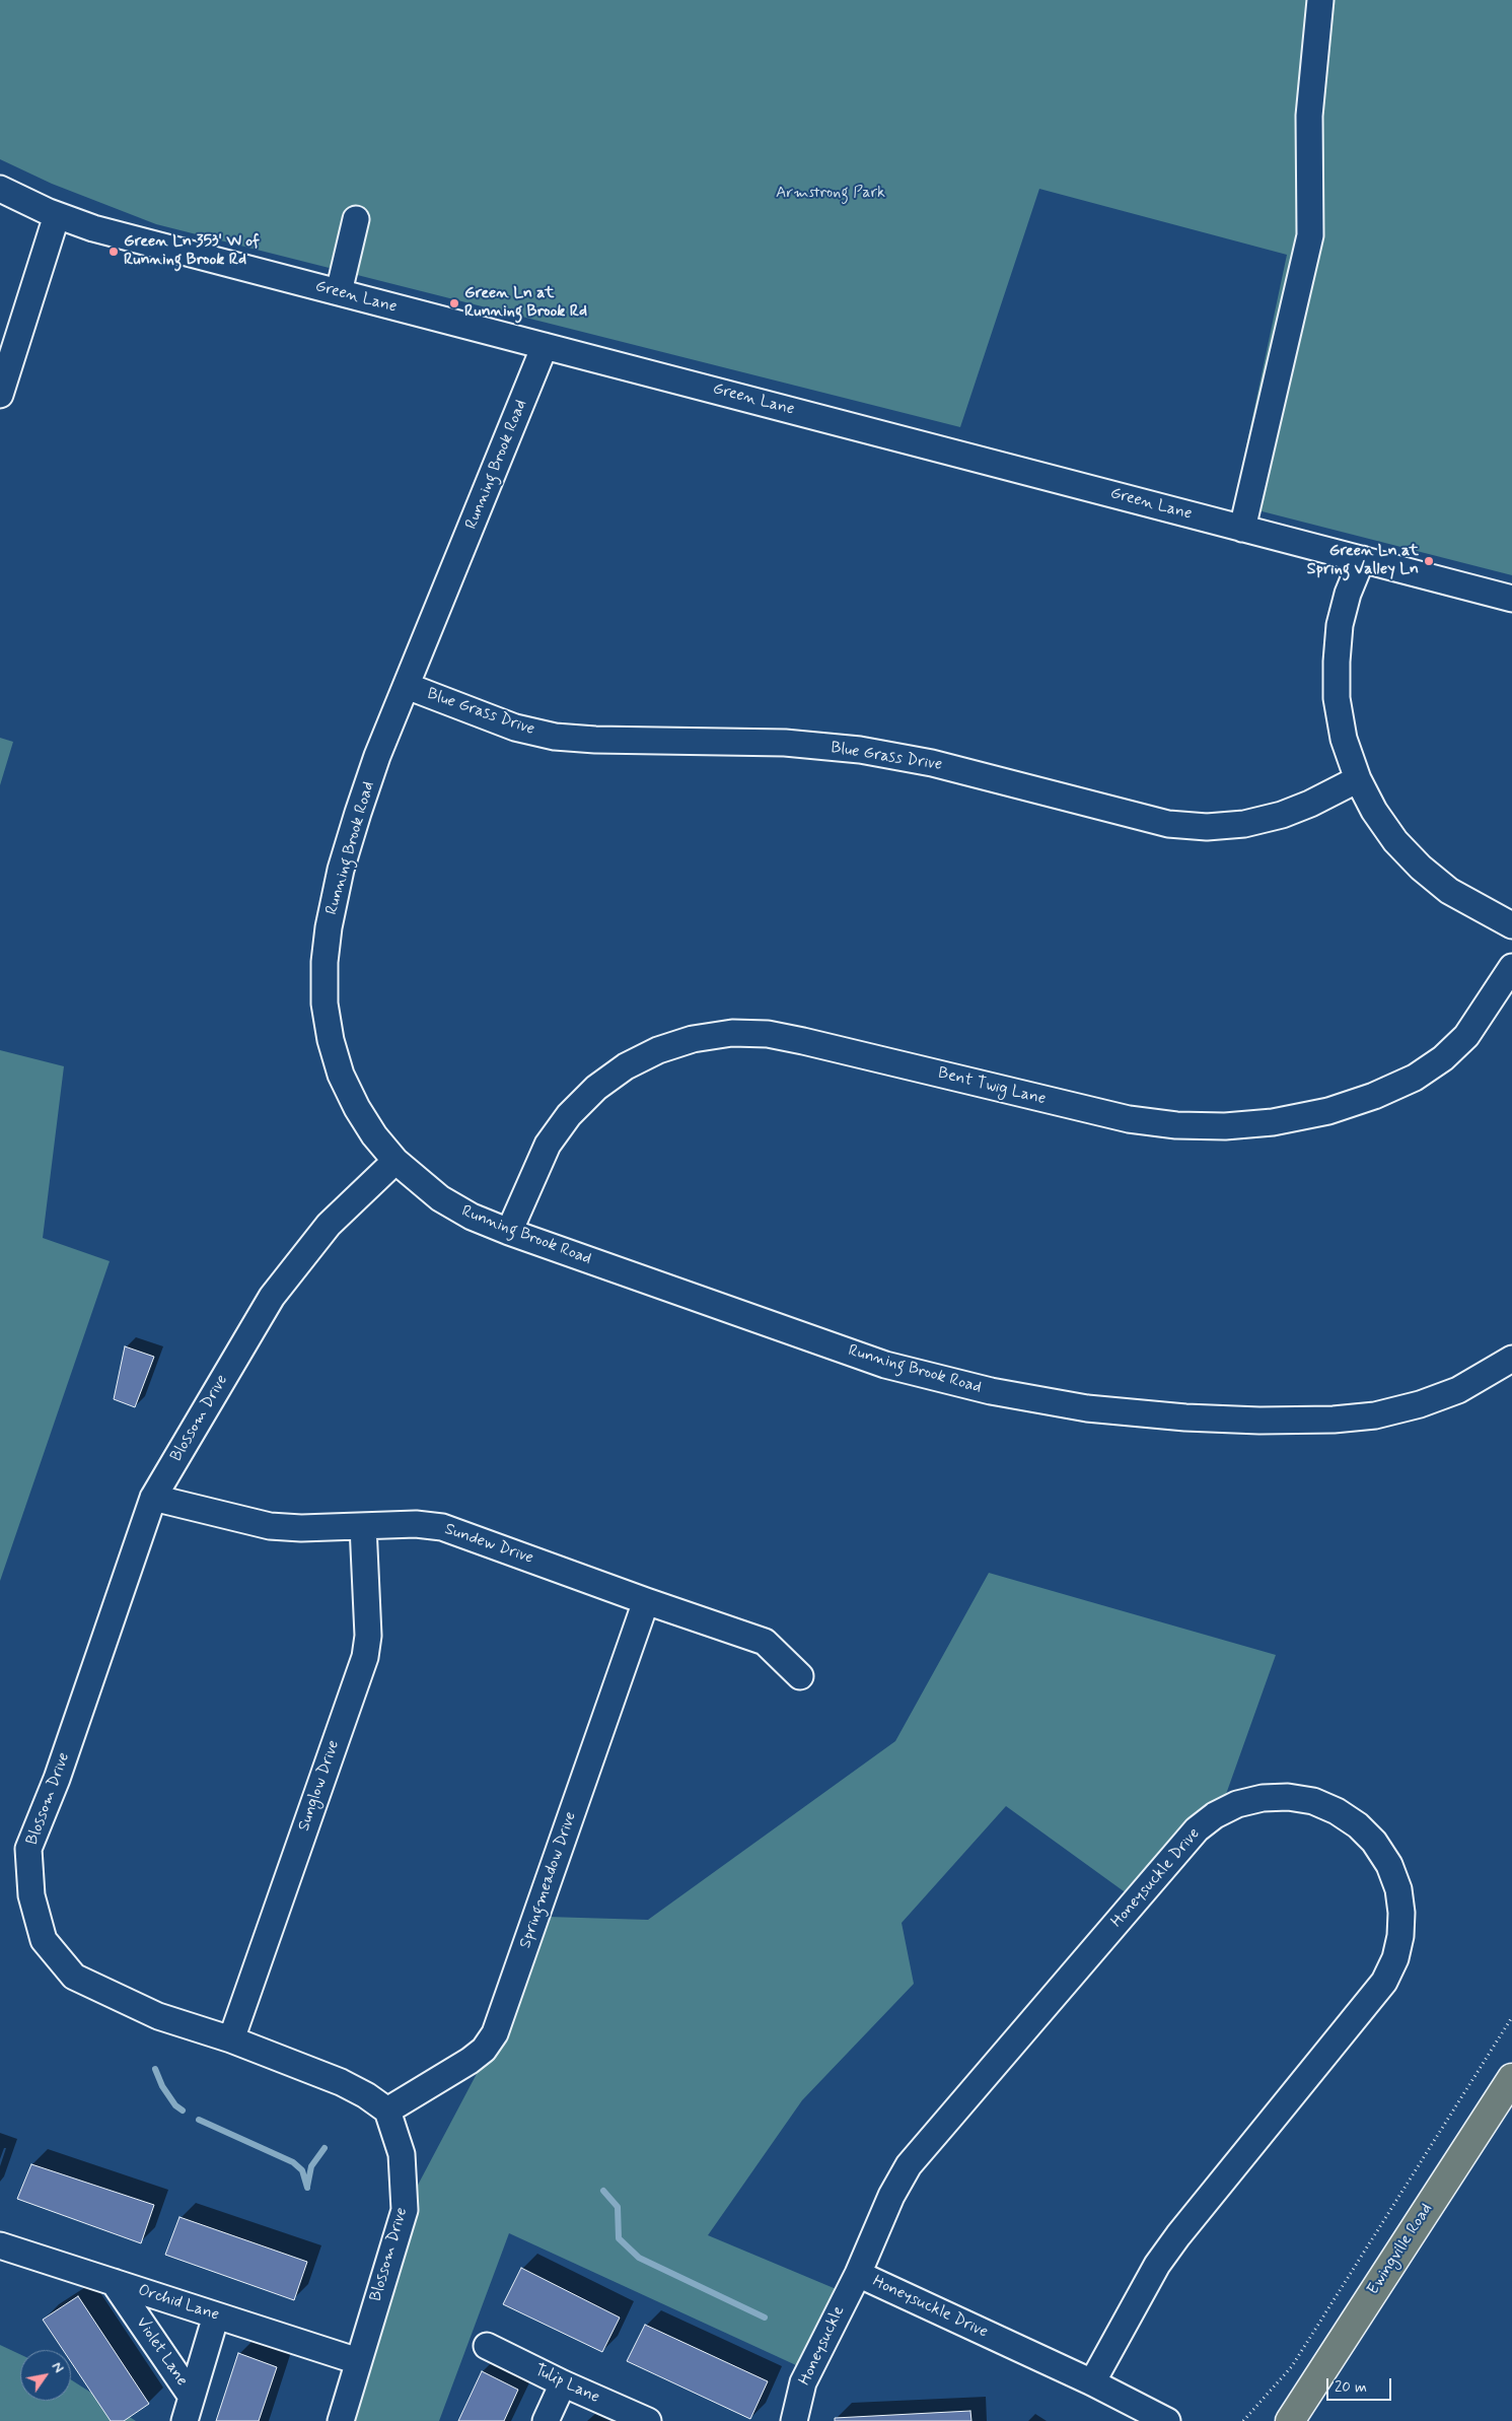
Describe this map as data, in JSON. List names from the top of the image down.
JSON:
{
  "streets": {
    "main road": ["Ewingville Road"],
    "street": [
      "Green Lane",
      "Running Brook Road",
      "Blue Grass Drive",
      "Bent Twig Lane",
      "Blossom Drive",
      "Sundew Drive",
      "Sunglow Drive",
      "Honeysuckle Drive",
      "Springmeadow Drive",
      "Orchid Lane",
      "Honeysuckle",
      "Violet Lane",
      "Tulip Lane"
    ]
  },
  "crossings": [
    ["Green Lane", "Running Brook Road"],
    ["Running Brook Road", "Blue Grass Drive"],
    ["Running Brook Road", "Bent Twig Lane"],
    ["Running Brook Road", "Blossom Drive"],
    ["Blossom Drive", "Sundew Drive"],
    ["Blossom Drive", "Sunglow Drive"],
    ["Blossom Drive", "Springmeadow Drive"],
    ["Blossom Drive", "Orchid Lane"],
    ["Sundew Drive", "Sunglow Drive"],
    ["Sundew Drive", "Springmeadow Drive"],
    ["Honeysuckle Drive", "Honeysuckle"],
    ["Orchid Lane", "Violet Lane"]
  ],
  "parks": ["Armstrong Park"],
  "places": ["Green Ln 353' W of Running Brook Rd", "Green Ln at Running Brook Rd", "Green Ln at Spring Valley Ln"],
  "scale_bar": "20 m",
  "north": "top right"
}
